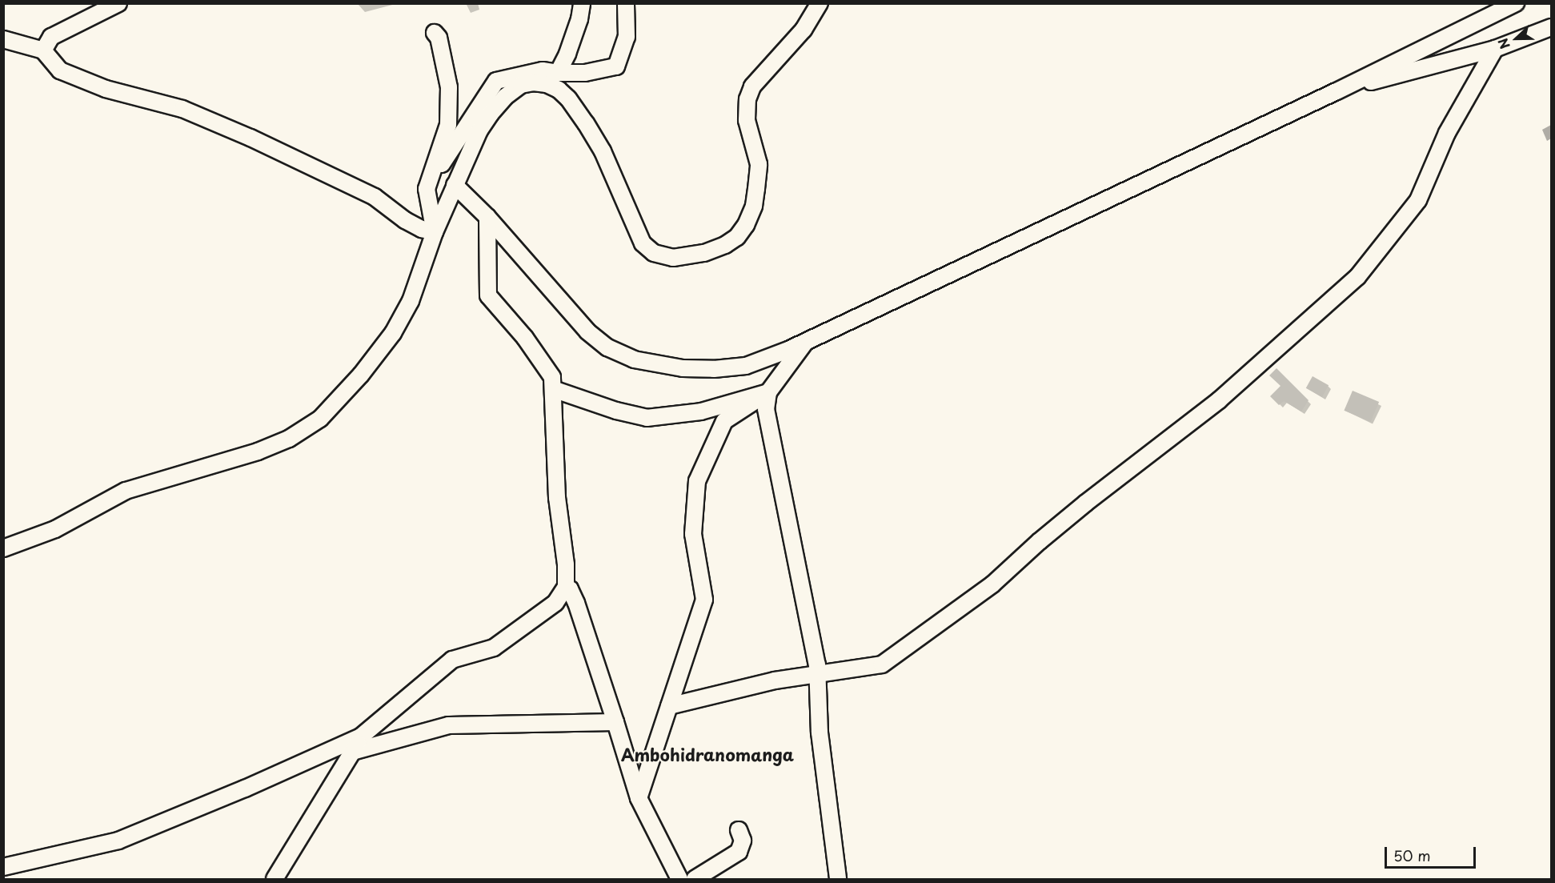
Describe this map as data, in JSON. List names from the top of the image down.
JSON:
{
  "districts": ["Ambohidranomanga"],
  "scale_bar": "50 m",
  "north": "left"
}
